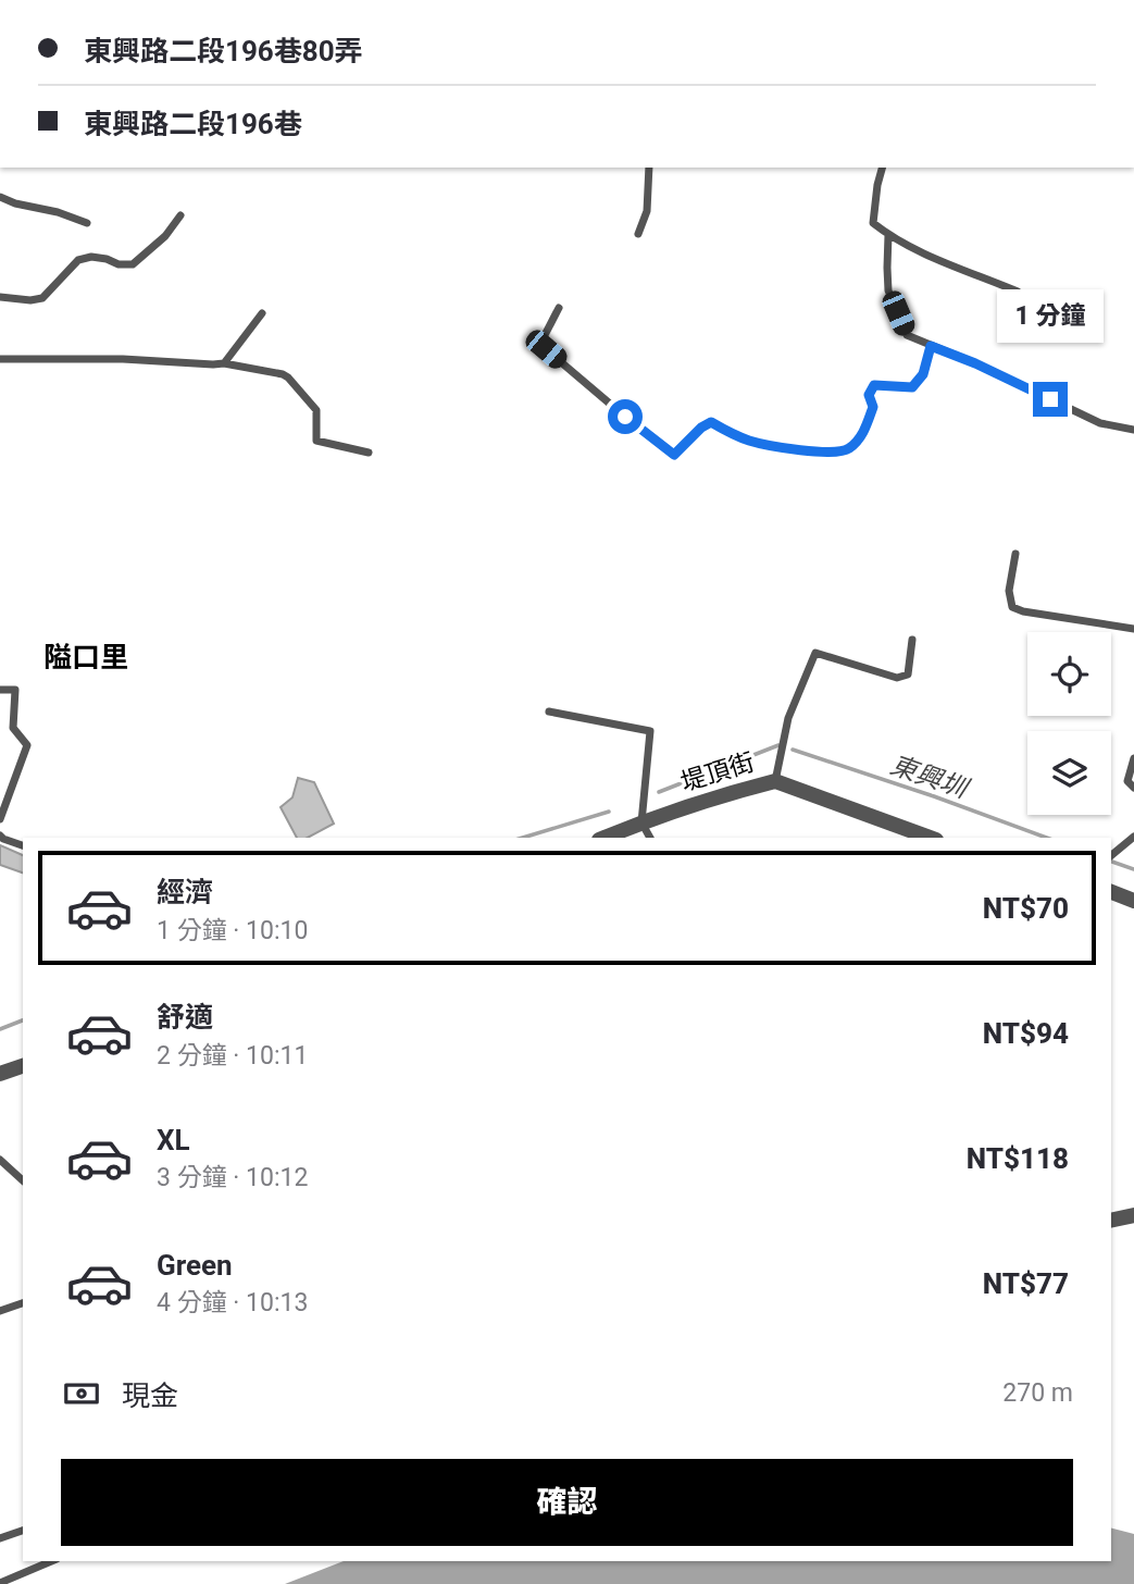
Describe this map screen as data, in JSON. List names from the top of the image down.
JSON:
{
  "streets": {
    "street": ["堤頂街"]
  },
  "districts": ["隘口里"],
  "water": ["東興圳"],
  "page": {
    "banner": ["東興路二段196巷80弄", "東興路二段196巷"],
    "bubble": "1 分鐘",
    "list": [
      {
        "name": "經濟",
        "note": "1 分鐘 · 10:10",
        "value": "NT$70"
      },
      {
        "name": "舒適",
        "note": "2 分鐘 · 10:11",
        "value": "NT$94"
      },
      {
        "name": "XL",
        "note": "3 分鐘 · 10:12",
        "value": "NT$118"
      },
      {
        "name": "Green",
        "note": "4 分鐘 · 10:13",
        "value": "NT$77"
      }
    ],
    "pay": ["現金", "270 m"],
    "buttons": "確認"
  }
}
